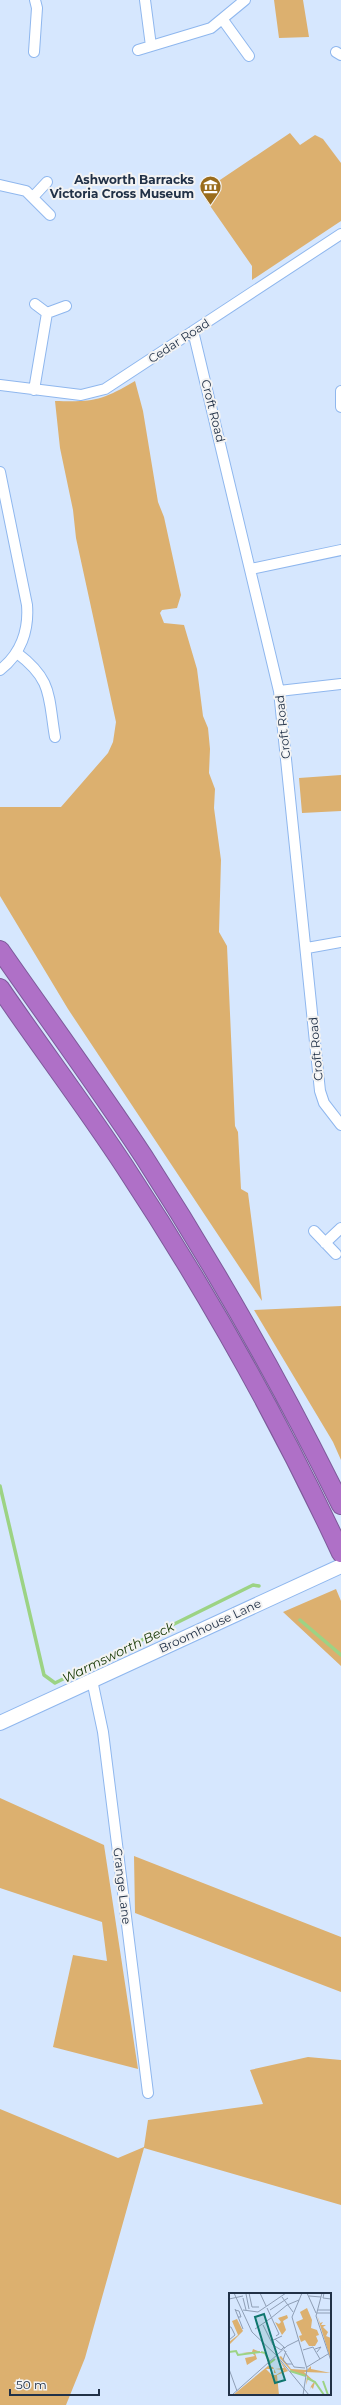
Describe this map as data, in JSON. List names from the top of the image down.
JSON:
{
  "streets": {
    "street": [
      "Cedar Road",
      "Croft Road",
      "Broomhouse Lane",
      "Grange Lane"
    ]
  },
  "crossings": [
    ["Cedar Road", "Croft Road"],
    ["Broomhouse Lane", "Grange Lane"]
  ],
  "water": ["Warmsworth Beck"],
  "places": {
    "museum": ["Ashworth Barracks Victoria Cross Museum"]
  },
  "scale_bar": "50 m"
}
